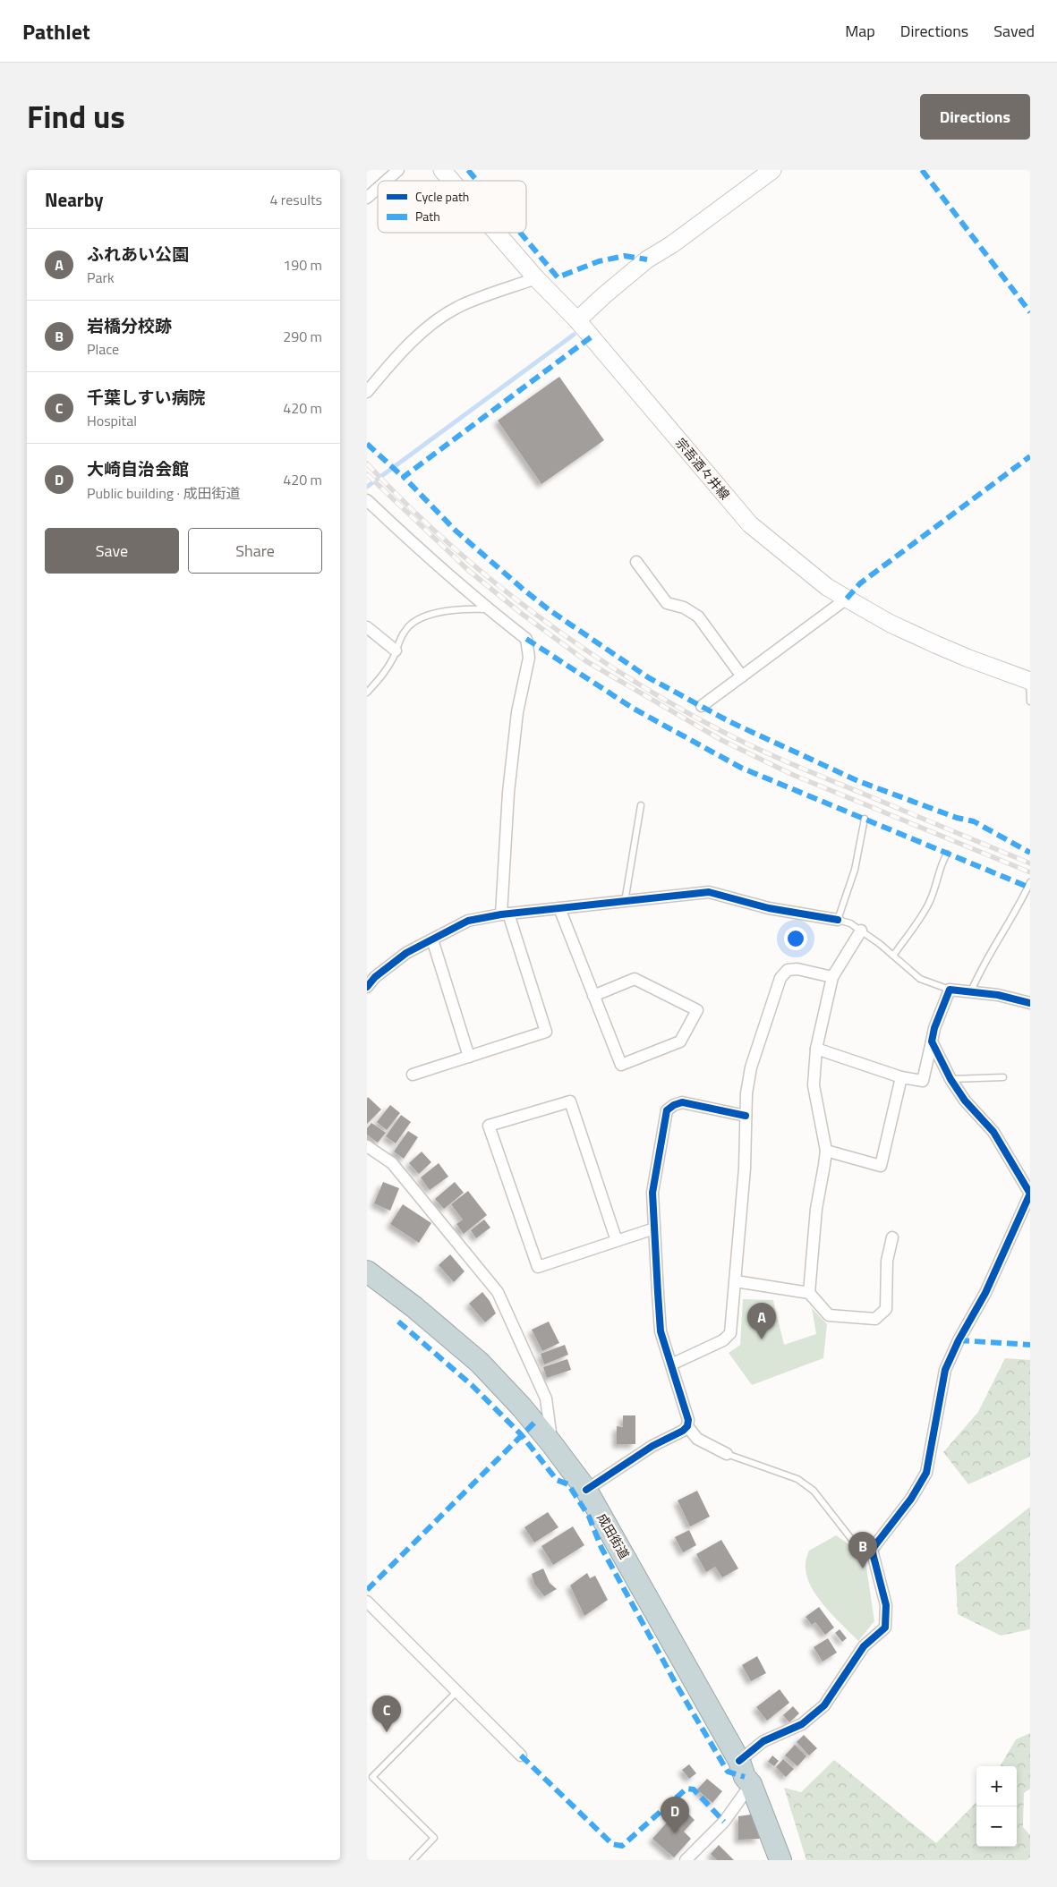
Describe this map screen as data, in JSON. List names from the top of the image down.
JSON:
{
  "streets": {
    "highway": ["成田街道"],
    "main road": ["宗吾酒々井線"]
  },
  "legend": ["Cycle path", "Path"],
  "page": {
    "header": "Pathlet",
    "nav": ["Map", "Directions", "Saved"],
    "title": "Find us",
    "buttons": [
      "Directions",
      ["Save", "Share"]
    ],
    "heading": ["Nearby", "4 results"],
    "list": [
      {
        "mark": "A",
        "name": "ふれあい公園",
        "note": "Park",
        "value": "190 m"
      },
      {
        "mark": "B",
        "name": "岩橋分校跡",
        "note": "Place",
        "value": "290 m"
      },
      {
        "mark": "C",
        "name": "千葉しすい病院",
        "note": "Hospital",
        "value": "420 m"
      },
      {
        "mark": "D",
        "name": "大崎自治会館",
        "note": "Public building · 成田街道",
        "value": "420 m"
      }
    ],
    "pins": [
      "A",
      "B",
      "C",
      "D"
    ],
    "map_buttons": ["+", "−"]
  }
}
